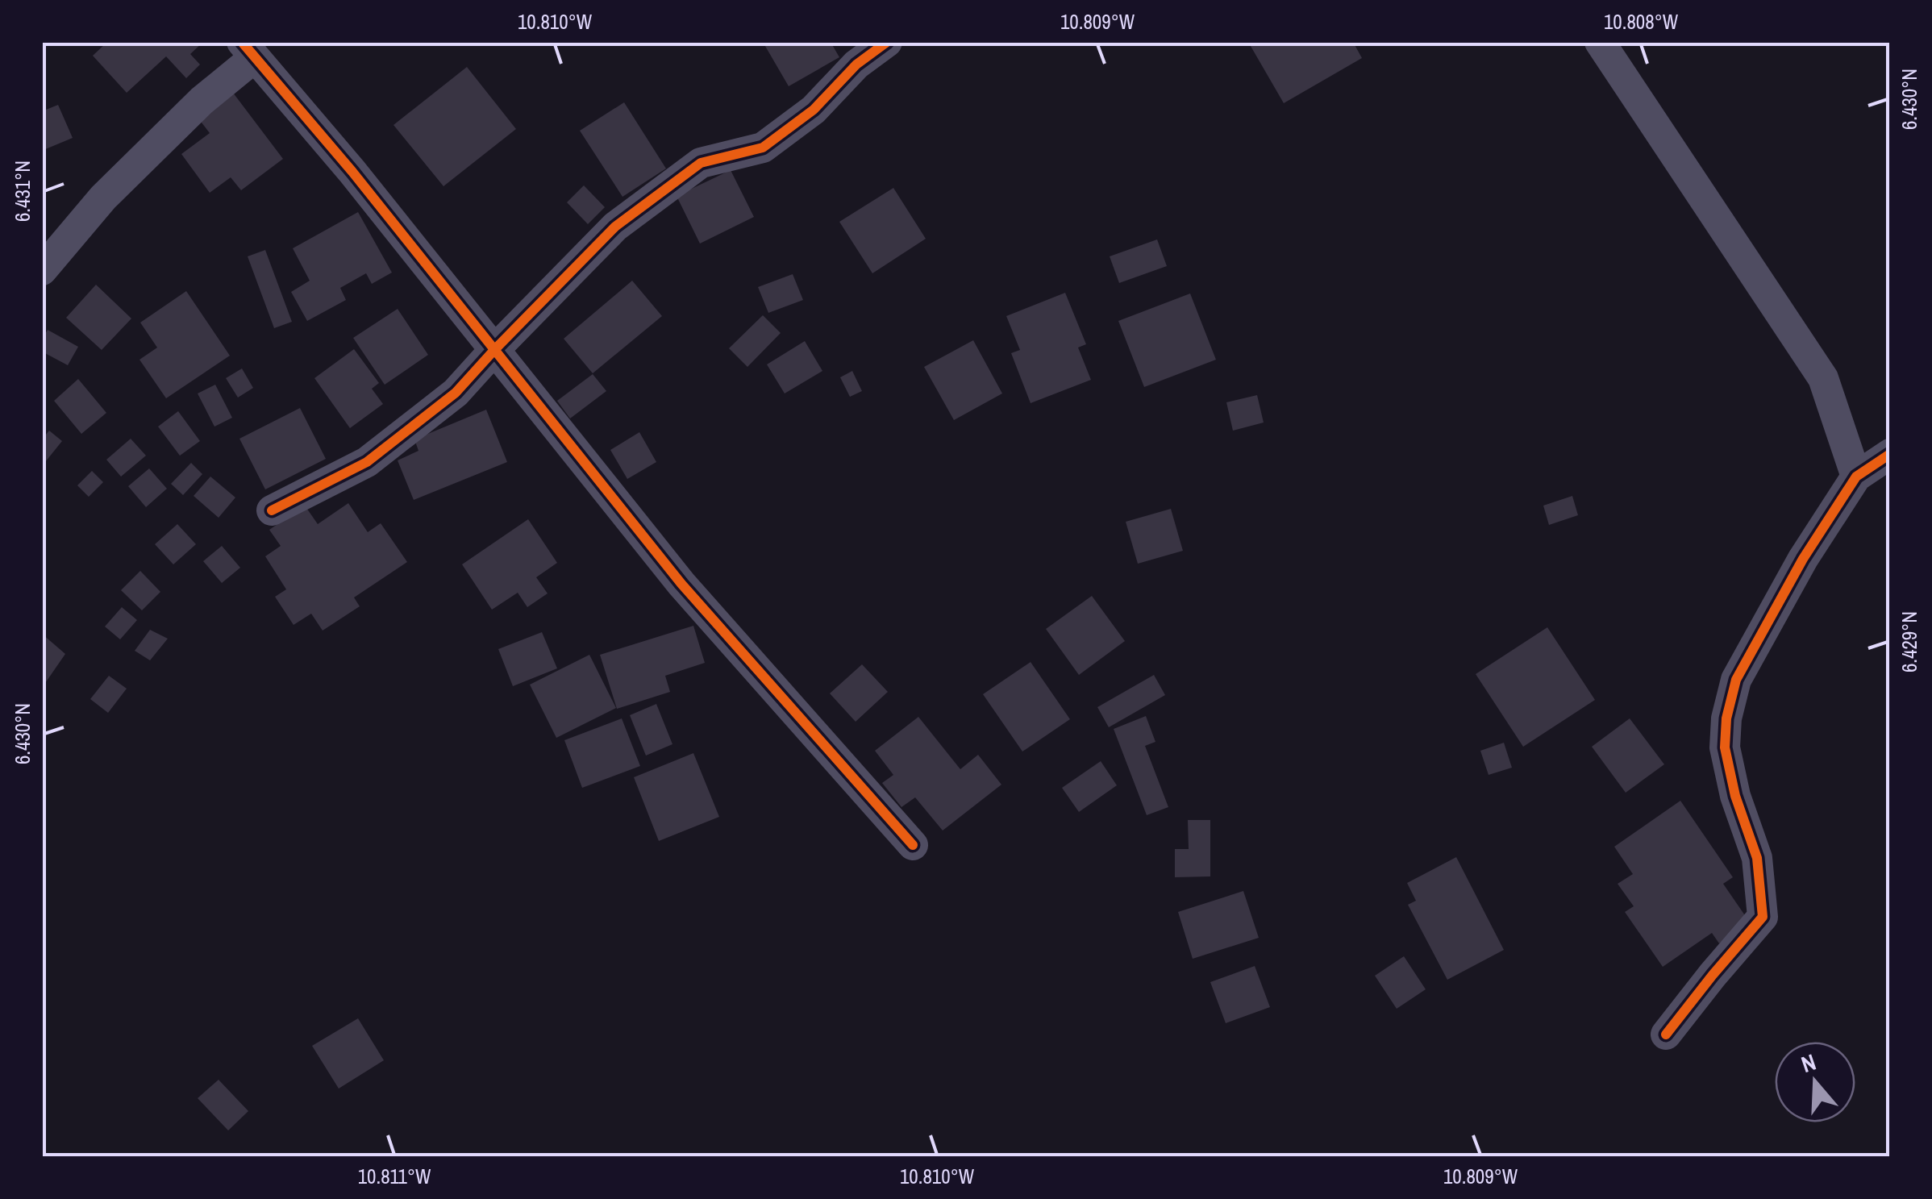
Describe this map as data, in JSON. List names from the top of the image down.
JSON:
{
  "north": "top",
  "coordinates": [
    "10.810°W",
    "10.809°W",
    "10.808°W",
    "6.430°N",
    "6.431°N",
    "6.429°N",
    "10.811°W"
  ]
}
